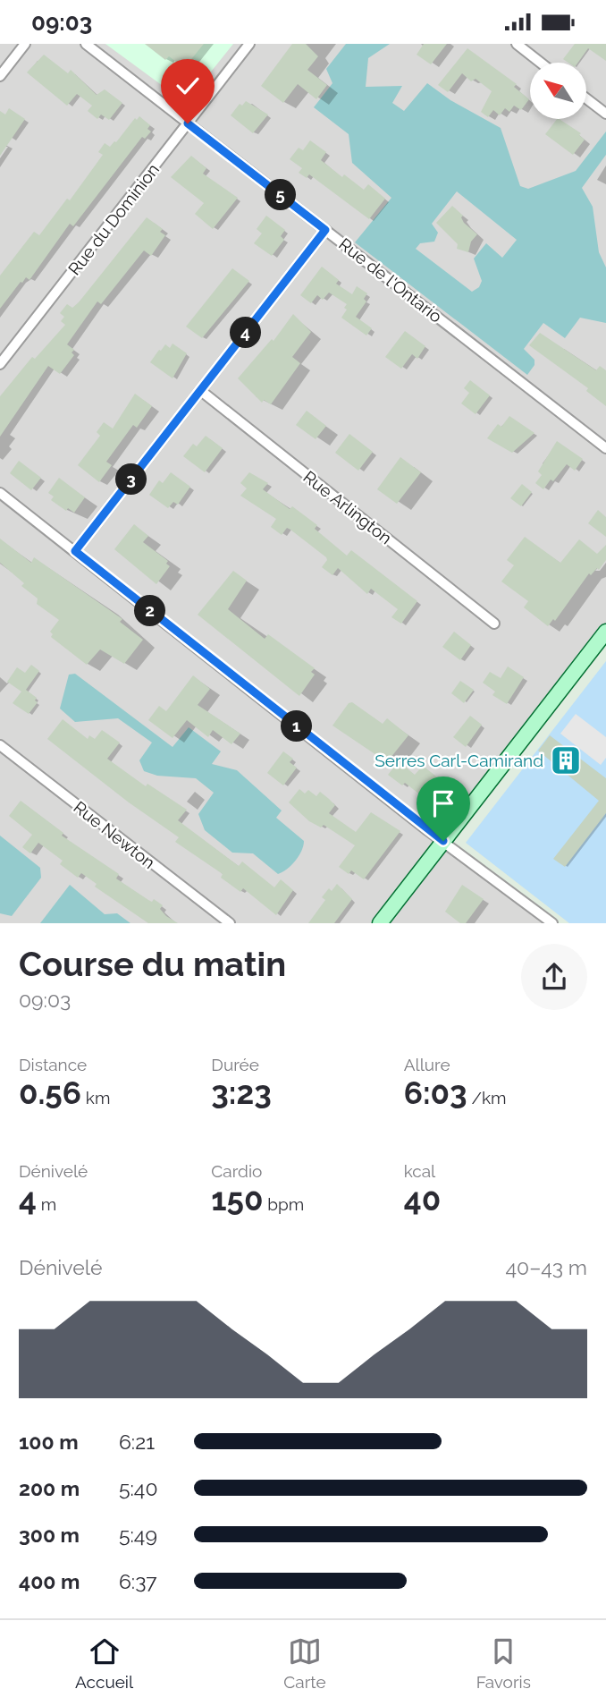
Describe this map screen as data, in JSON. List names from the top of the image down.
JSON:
{
  "streets": {
    "street": [
      "Rue du Dominion",
      "Rue de l'Ontario",
      "Rue Arlington",
      "Rue Newton"
    ]
  },
  "crossings": [
    ["Rue du Dominion", "Rue de l'Ontario"]
  ],
  "places": {
    "building": ["Serres Carl-Camirand"]
  },
  "north": "top left",
  "page": {
    "status": "09:03",
    "pins": [
      "5",
      "4",
      "3",
      "2",
      "1"
    ],
    "heading": ["Course du matin", "09:03"],
    "stats": [
      ["Distance", "0.56 km"],
      ["Durée", "3:23"],
      ["Allure", "6:03 /km"],
      ["Dénivelé", "4 m"],
      ["Cardio", "150 bpm"],
      ["kcal", "40"]
    ],
    "chart": ["Dénivelé", "40–43 m"],
    "list": [
      {
        "name": "100 m",
        "note": "6:21"
      },
      {
        "name": "200 m",
        "note": "5:40"
      },
      {
        "name": "300 m",
        "note": "5:49"
      },
      {
        "name": "400 m",
        "note": "6:37"
      }
    ],
    "tabs": ["Accueil", "Carte", "Favoris"]
  }
}
